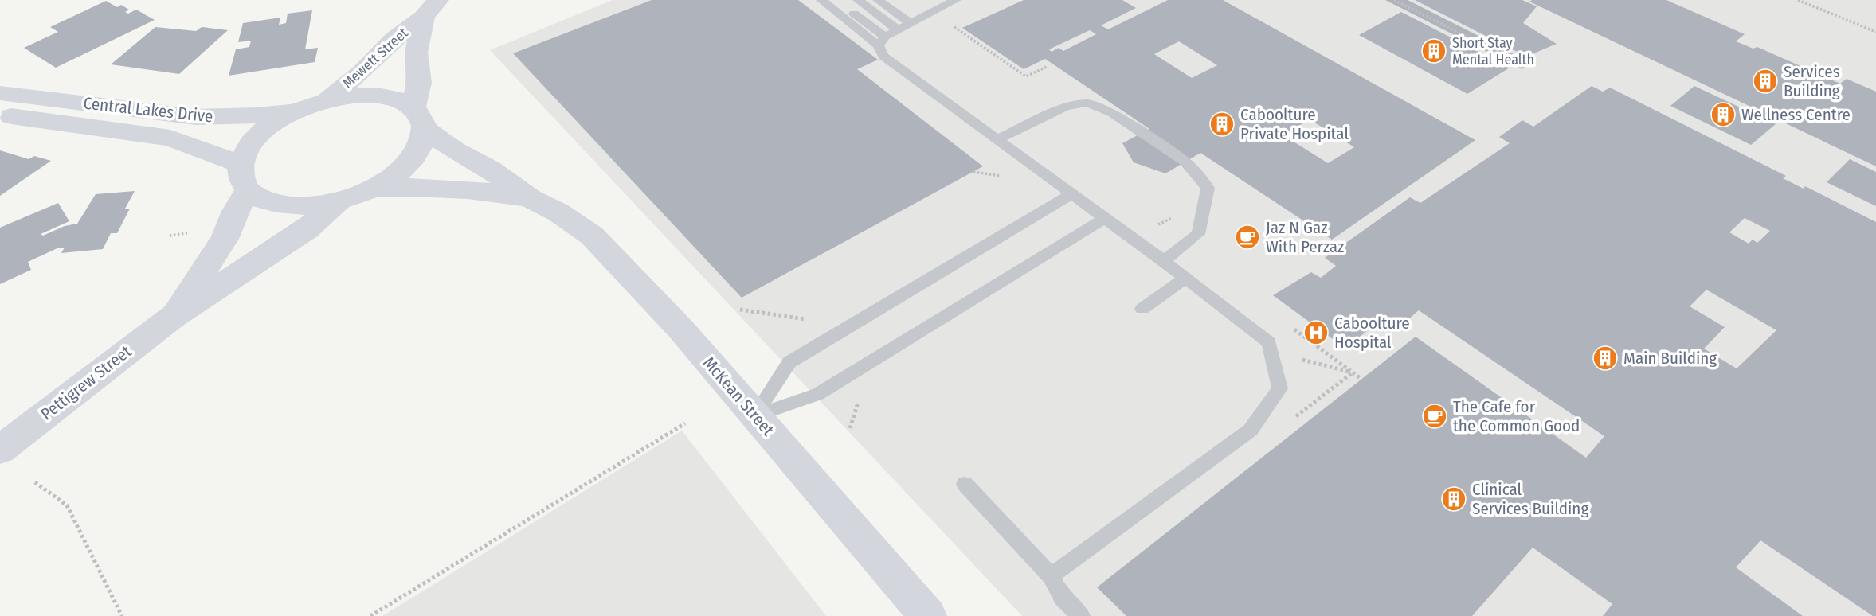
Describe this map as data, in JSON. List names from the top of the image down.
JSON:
{
  "streets": {
    "main road": [
      "Mewett Street",
      "Central Lakes Drive",
      "Pettigrew Street",
      "McKean Street"
    ]
  },
  "crossings": [
    ["Mewett Street", "Central Lakes Drive"],
    ["Mewett Street", "Pettigrew Street"],
    ["Mewett Street", "McKean Street"],
    ["Central Lakes Drive", "Pettigrew Street"],
    ["Central Lakes Drive", "McKean Street"],
    ["Pettigrew Street", "McKean Street"]
  ],
  "places": {
    "building": [
      "Short Stay Mental Health",
      "Services Building",
      "Wellness Centre",
      "Caboolture Private Hospital",
      "Main Building",
      "Clinical Services Building"
    ],
    "cafe": ["Jaz N Gaz With Perzaz", "The Cafe for the Common Good"],
    "hospital": ["Caboolture Hospital"]
  }
}
